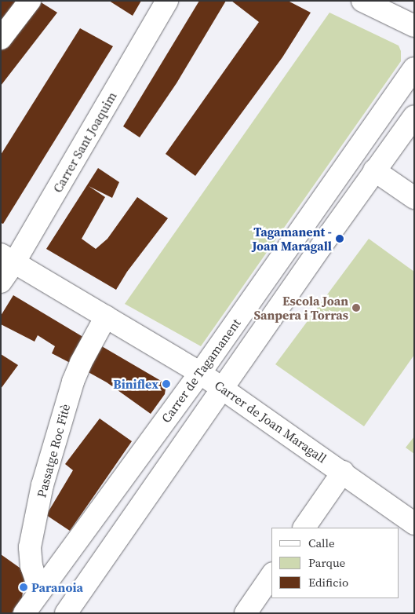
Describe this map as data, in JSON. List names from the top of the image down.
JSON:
{
  "streets": {
    "street": [
      "Carrer Sant Joaquim",
      "Carrer de Tagamanent",
      "Carrer de Joan Maragall",
      "Passatge Roc Fitè"
    ]
  },
  "crossings": [
    ["Carrer Sant Joaquim", "Carrer de Joan Maragall"],
    ["Carrer de Tagamanent", "Carrer de Joan Maragall"],
    ["Carrer de Tagamanent", "Passatge Roc Fitè"],
    ["Carrer de Joan Maragall", "Passatge Roc Fitè"]
  ],
  "places": [
    "Tagamanent - Joan Maragall",
    "Escola Joan Sanpera i Torras",
    "Biniflex",
    "Paranoia"
  ],
  "legend": ["Calle", "Parque", "Edificio"]
}
